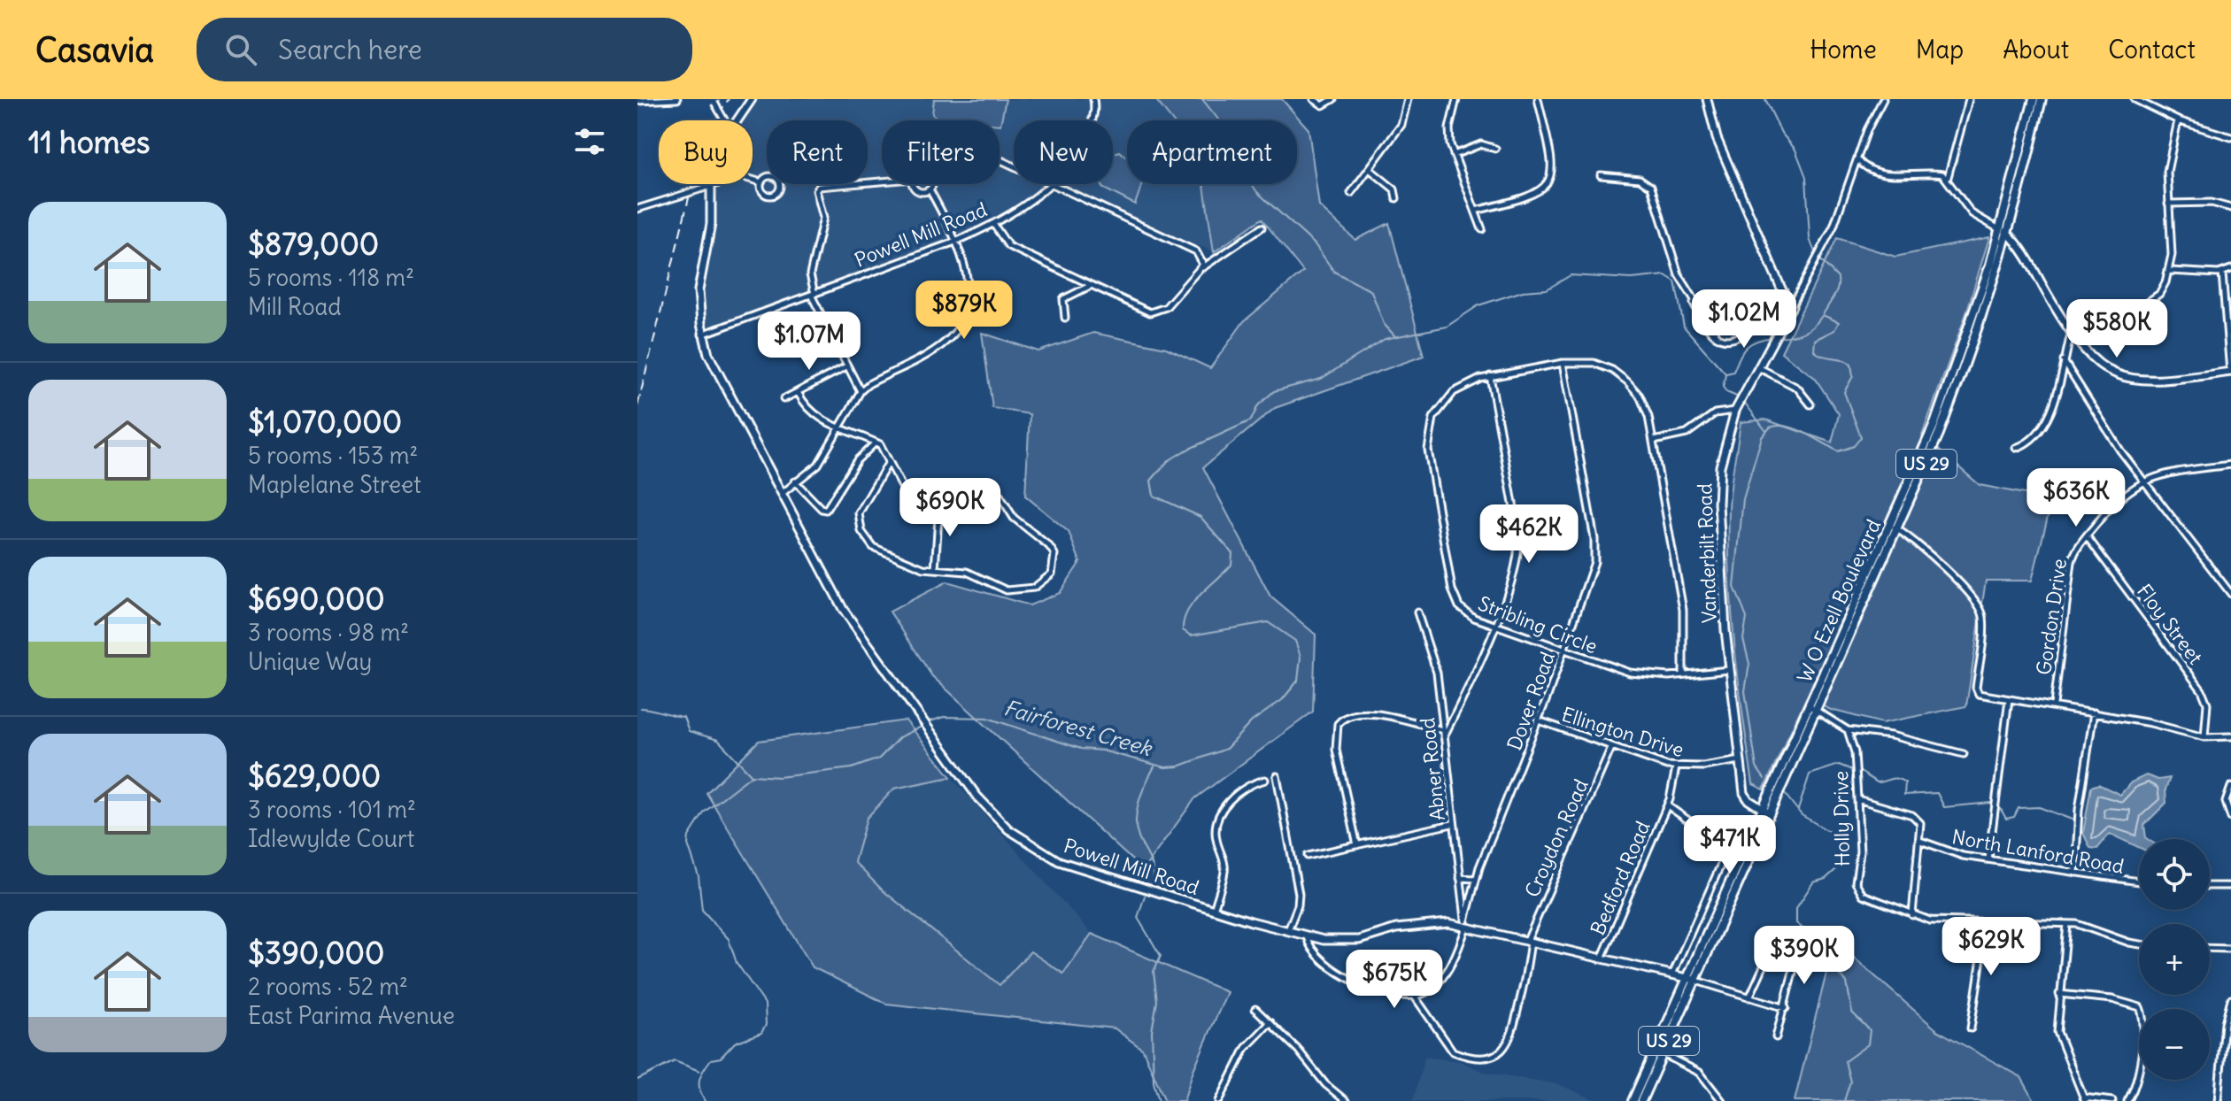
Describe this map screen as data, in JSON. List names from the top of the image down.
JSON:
{
  "streets": {
    "main road": ["US 29", "W O Ezell Boulevard"],
    "street": [
      "Powell Mill Road",
      "Vanderbilt Road",
      "Gordon Drive",
      "Floy Street",
      "Stribling Circle",
      "Dover Road",
      "Ellington Drive",
      "Abner Road",
      "Holly Drive",
      "Croydon Road",
      "North Lanford Road",
      "Bedford Road"
    ]
  },
  "crossings": [
    ["Powell Mill Road", "W O Ezell Boulevard"],
    ["Powell Mill Road", "Dover Road"],
    ["Powell Mill Road", "Abner Road"],
    ["Powell Mill Road", "Croydon Road"],
    ["Powell Mill Road", "Bedford Road"],
    ["Vanderbilt Road", "W O Ezell Boulevard"],
    ["Vanderbilt Road", "Stribling Circle"],
    ["Vanderbilt Road", "Ellington Drive"],
    ["Gordon Drive", "Floy Street"],
    ["Stribling Circle", "Dover Road"],
    ["Dover Road", "Ellington Drive"],
    ["Dover Road", "Abner Road"],
    ["Dover Road", "Croydon Road"],
    ["Ellington Drive", "Croydon Road"],
    ["Ellington Drive", "Bedford Road"]
  ],
  "water": ["Fairforest Creek"],
  "page": {
    "header": "Casavia",
    "search": "Search here",
    "nav": [
      "Home",
      "Map",
      "About",
      "Contact"
    ],
    "heading": "11 homes",
    "chip": [
      "Buy",
      "Rent",
      "Filters",
      "New",
      "Apartment"
    ],
    "list": [
      {
        "name": "$879,000",
        "note": "5 rooms · 118 m² · Mill Road"
      },
      {
        "name": "$1,070,000",
        "note": "5 rooms · 153 m² · Maplelane Street"
      },
      {
        "name": "$690,000",
        "note": "3 rooms · 98 m² · Unique Way"
      },
      {
        "name": "$629,000",
        "note": "3 rooms · 101 m² · Idlewylde Court"
      },
      {
        "name": "$390,000",
        "note": "2 rooms · 52 m² · East Parima Avenue"
      }
    ],
    "price": [
      "$879K",
      "$1.02M",
      "$580K",
      "$1.07M",
      "$636K",
      "$690K",
      "$462K",
      "$471K",
      "$629K",
      "$390K",
      "$675K"
    ],
    "map_buttons": ["+", "−"]
  }
}
